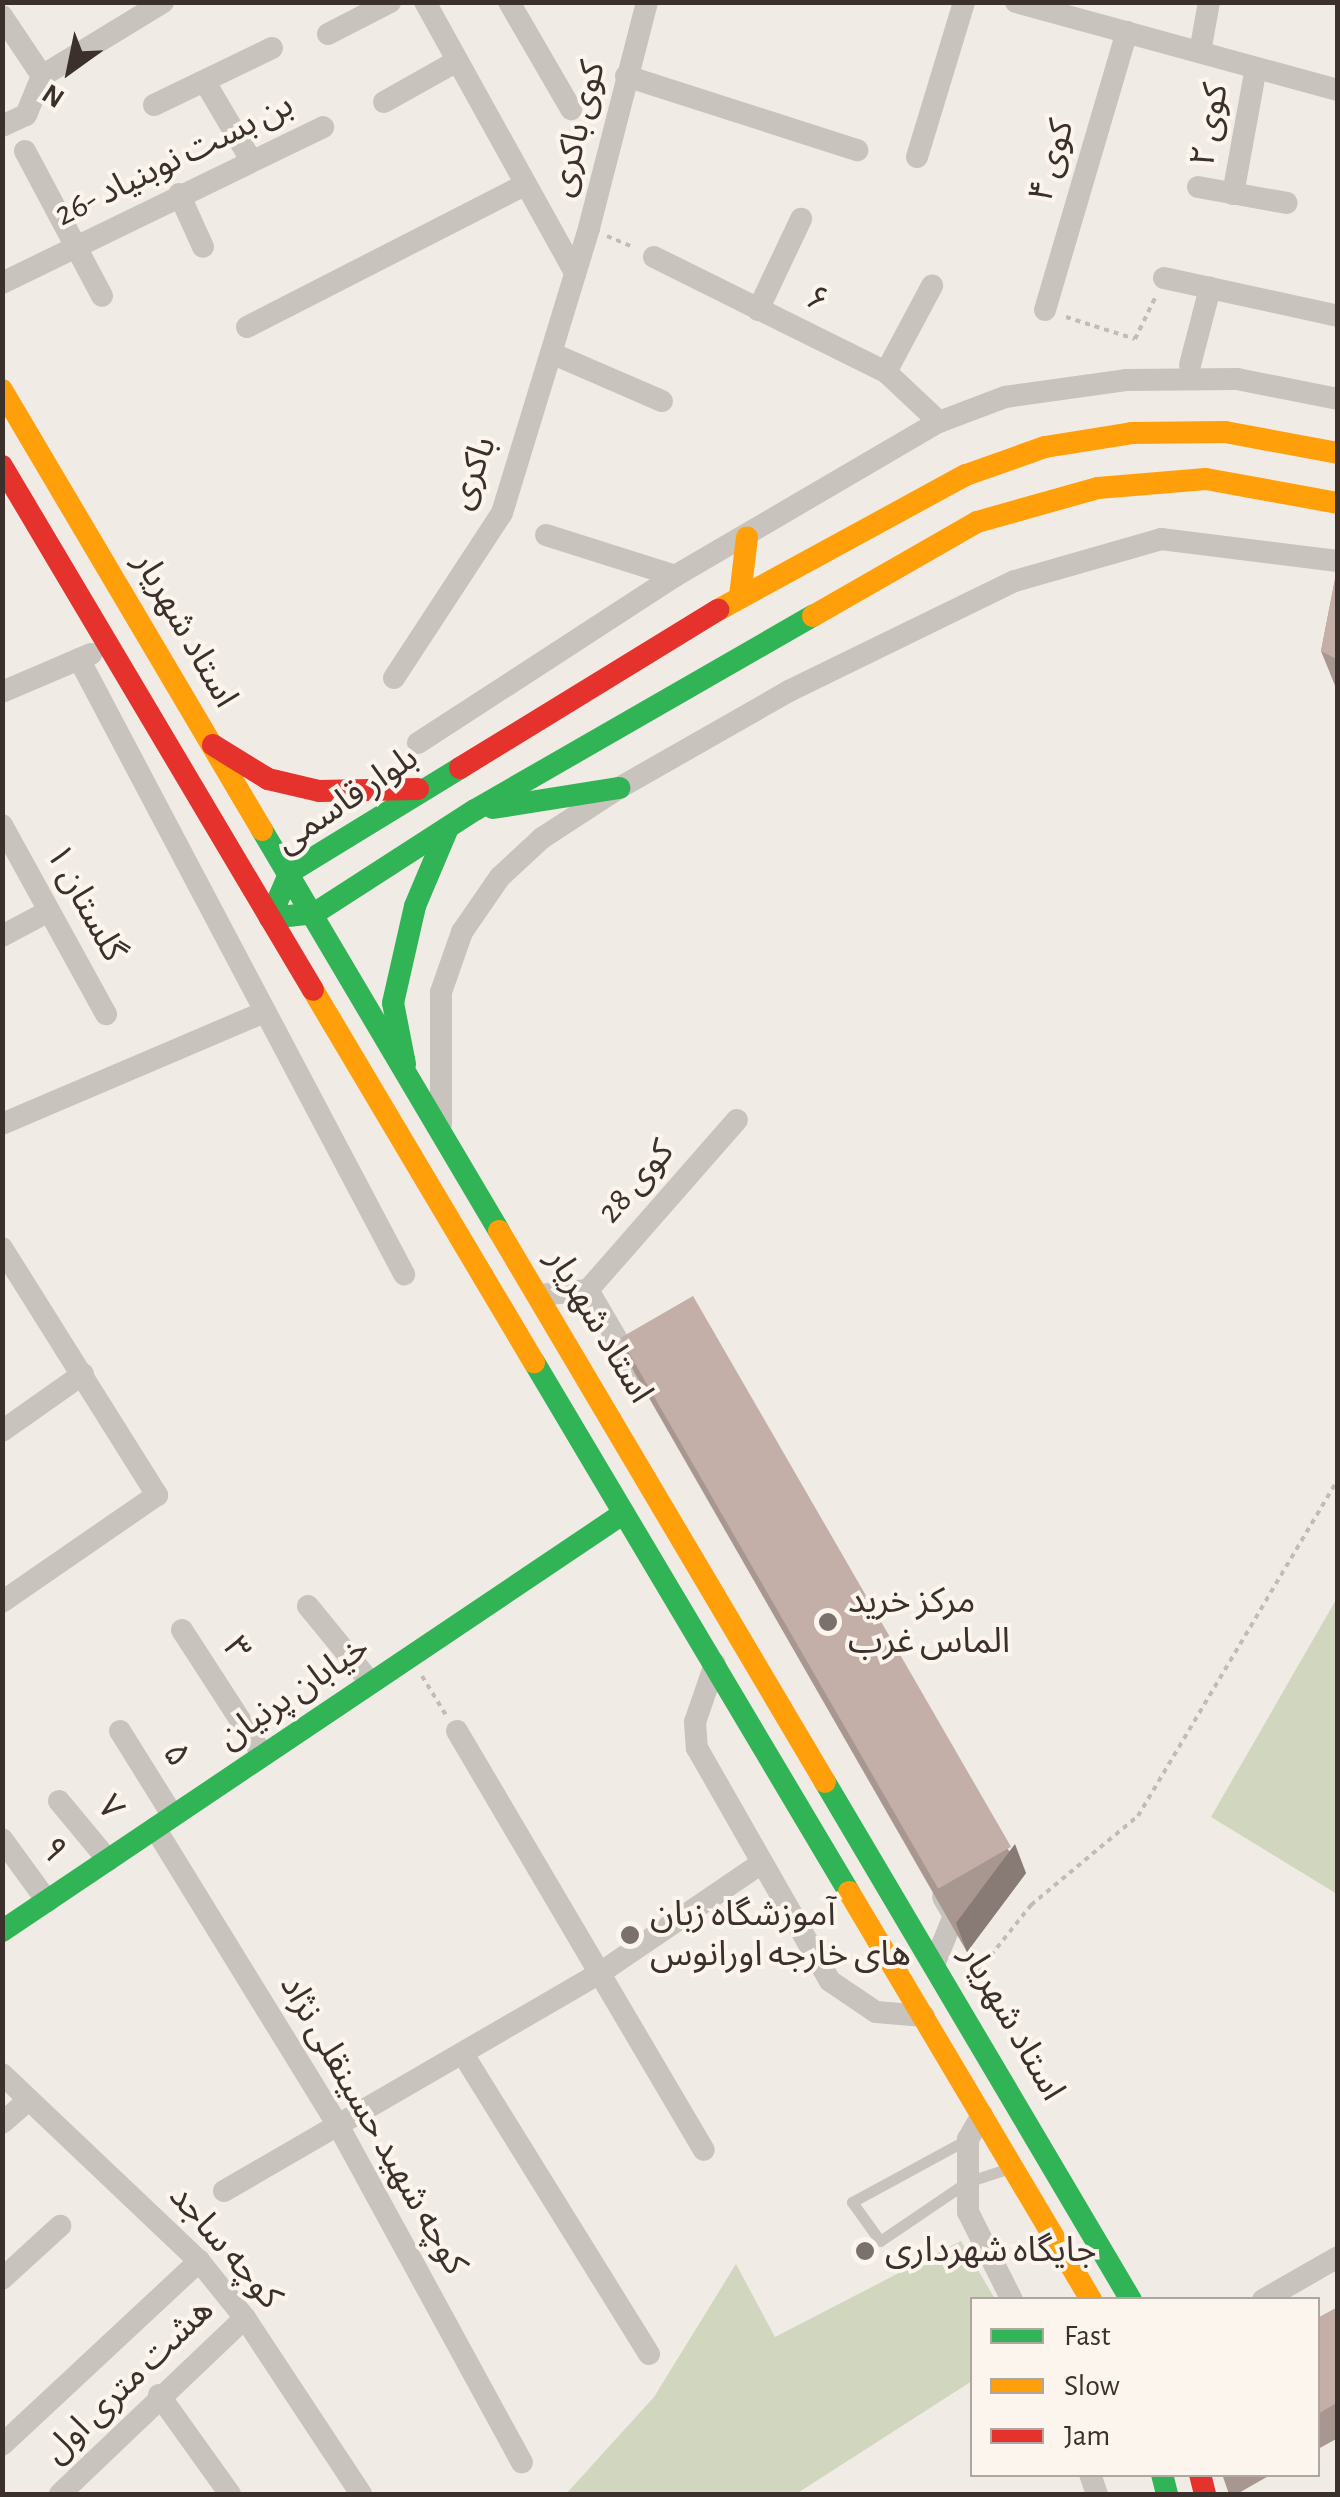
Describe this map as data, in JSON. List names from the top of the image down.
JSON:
{
  "streets": {
    "main road": ["استاد شهریار", "بلوار قاسمی", "خیابان پرنیان"],
    "street": [
      "کوی ۲",
      "کوی باکری",
      "26- بن بست نوبنیاد",
      "کوی ۴",
      "۶",
      "باکری",
      "۱ گلستان",
      "کوی 28",
      "۳",
      "۵",
      "۷",
      "۹",
      "کوچه شهید حسینقلی نژاد",
      "کوچه ساجد",
      "هشت متری اول"
    ]
  },
  "crossings": [
    ["کوی باکری", "باکری"],
    ["استاد شهریار", "بلوار قاسمی"],
    ["استاد شهریار", "خیابان پرنیان"],
    ["۳", "خیابان پرنیان"],
    ["خیابان پرنیان", "۵"],
    ["خیابان پرنیان", "۷"],
    ["خیابان پرنیان", "۹"],
    ["خیابان پرنیان", "کوچه شهید حسینقلی نژاد"],
    ["۵", "کوچه شهید حسینقلی نژاد"],
    ["کوچه ساجد", "هشت متری اول"]
  ],
  "places": ["مرکز خرید الماس غرب", "آموزشگاه زبان های خارجه اورانوس", "جایگاه شهرداری"],
  "legend": ["Fast", "Slow", "Jam"],
  "north": "bottom left"
}
